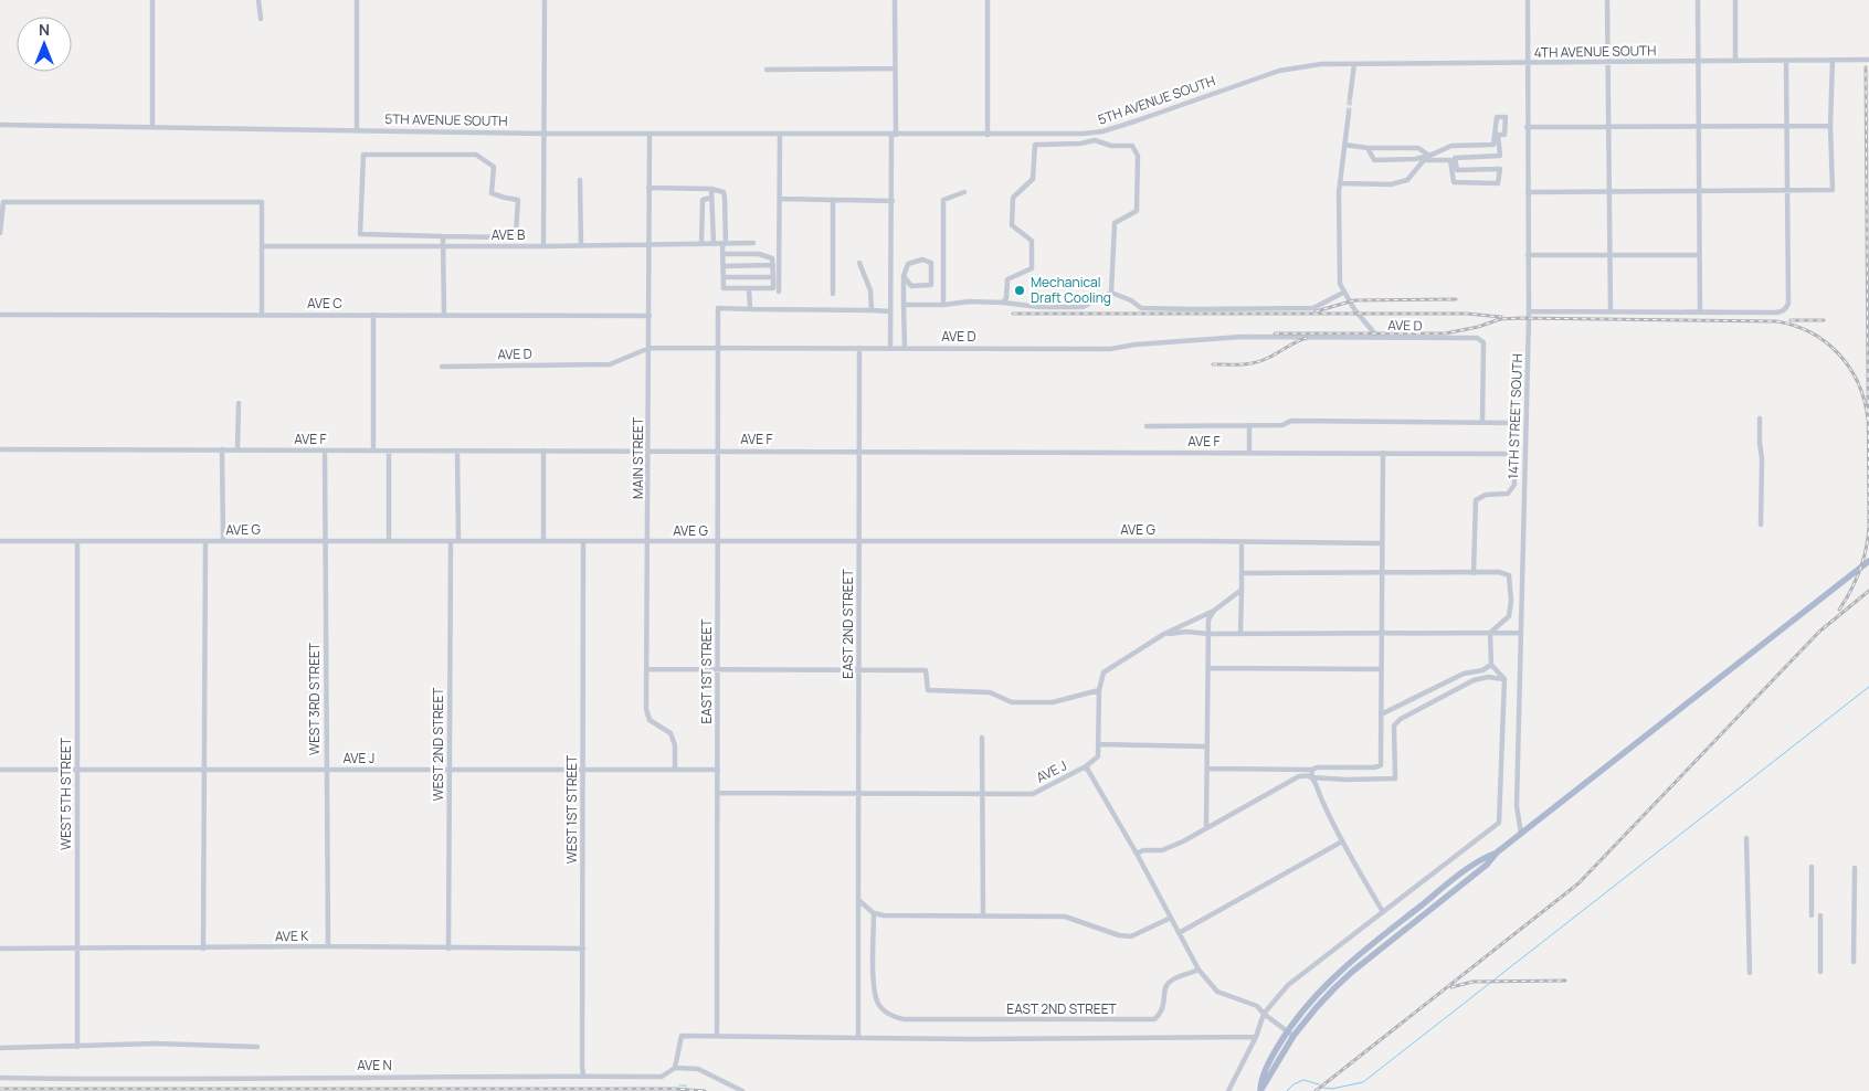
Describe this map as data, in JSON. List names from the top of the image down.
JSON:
{
  "streets": {
    "street": [
      "4TH AVENUE SOUTH",
      "5TH AVENUE SOUTH",
      "AVE B",
      "AVE C",
      "AVE D",
      "14TH STREET SOUTH",
      "AVE F",
      "MAIN STREET",
      "AVE G",
      "EAST 2ND STREET",
      "EAST 1ST STREET",
      "WEST 3RD STREET",
      "WEST 2ND STREET",
      "AVE J",
      "WEST 5TH STREET",
      "WEST 1ST STREET",
      "AVE K",
      "AVE N"
    ]
  },
  "crossings": [
    ["4TH AVENUE SOUTH", "5TH AVENUE SOUTH"],
    ["4TH AVENUE SOUTH", "14TH STREET SOUTH"],
    ["5TH AVENUE SOUTH", "MAIN STREET"],
    ["AVE B", "MAIN STREET"],
    ["AVE C", "MAIN STREET"],
    ["AVE D", "MAIN STREET"],
    ["AVE D", "EAST 2ND STREET"],
    ["AVE D", "EAST 1ST STREET"],
    ["AVE F", "MAIN STREET"],
    ["AVE F", "EAST 2ND STREET"],
    ["AVE F", "EAST 1ST STREET"],
    ["AVE F", "WEST 3RD STREET"],
    ["MAIN STREET", "AVE G"],
    ["MAIN STREET", "AVE J"],
    ["AVE G", "EAST 2ND STREET"],
    ["AVE G", "EAST 1ST STREET"],
    ["AVE G", "WEST 3RD STREET"],
    ["AVE G", "WEST 2ND STREET"],
    ["AVE G", "WEST 5TH STREET"],
    ["AVE G", "WEST 1ST STREET"],
    ["EAST 2ND STREET", "AVE J"],
    ["EAST 1ST STREET", "AVE J"],
    ["WEST 3RD STREET", "AVE J"],
    ["WEST 3RD STREET", "AVE K"],
    ["WEST 2ND STREET", "AVE J"],
    ["WEST 2ND STREET", "AVE K"],
    ["AVE J", "WEST 5TH STREET"],
    ["AVE J", "WEST 1ST STREET"],
    ["WEST 5TH STREET", "AVE K"],
    ["WEST 1ST STREET", "AVE K"],
    ["WEST 1ST STREET", "AVE N"]
  ],
  "places": ["Mechanical Draft Cooling"],
  "north": "top"
}
